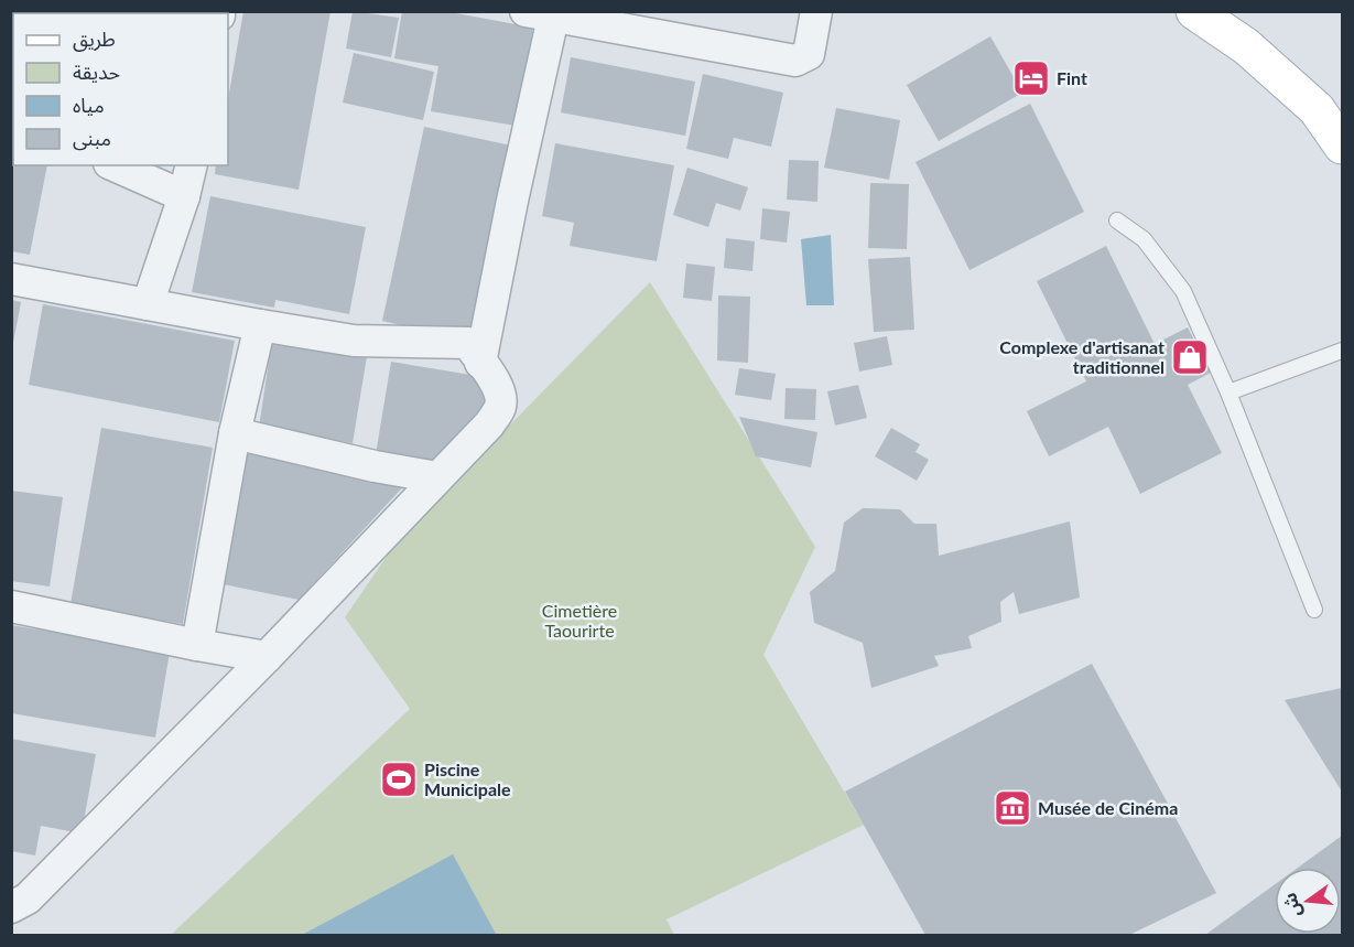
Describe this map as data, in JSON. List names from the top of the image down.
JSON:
{
  "parks": ["Cimetière Taourirte"],
  "places": {
    "hotel": ["Fint"],
    "shop": ["Complexe d'artisanat traditionnel"],
    "sports": ["Piscine Municipale"],
    "museum": ["Musée de Cinéma"]
  },
  "legend": [
    "طريق",
    "حديقة",
    "مياه",
    "مبنى"
  ],
  "north": "left"
}
